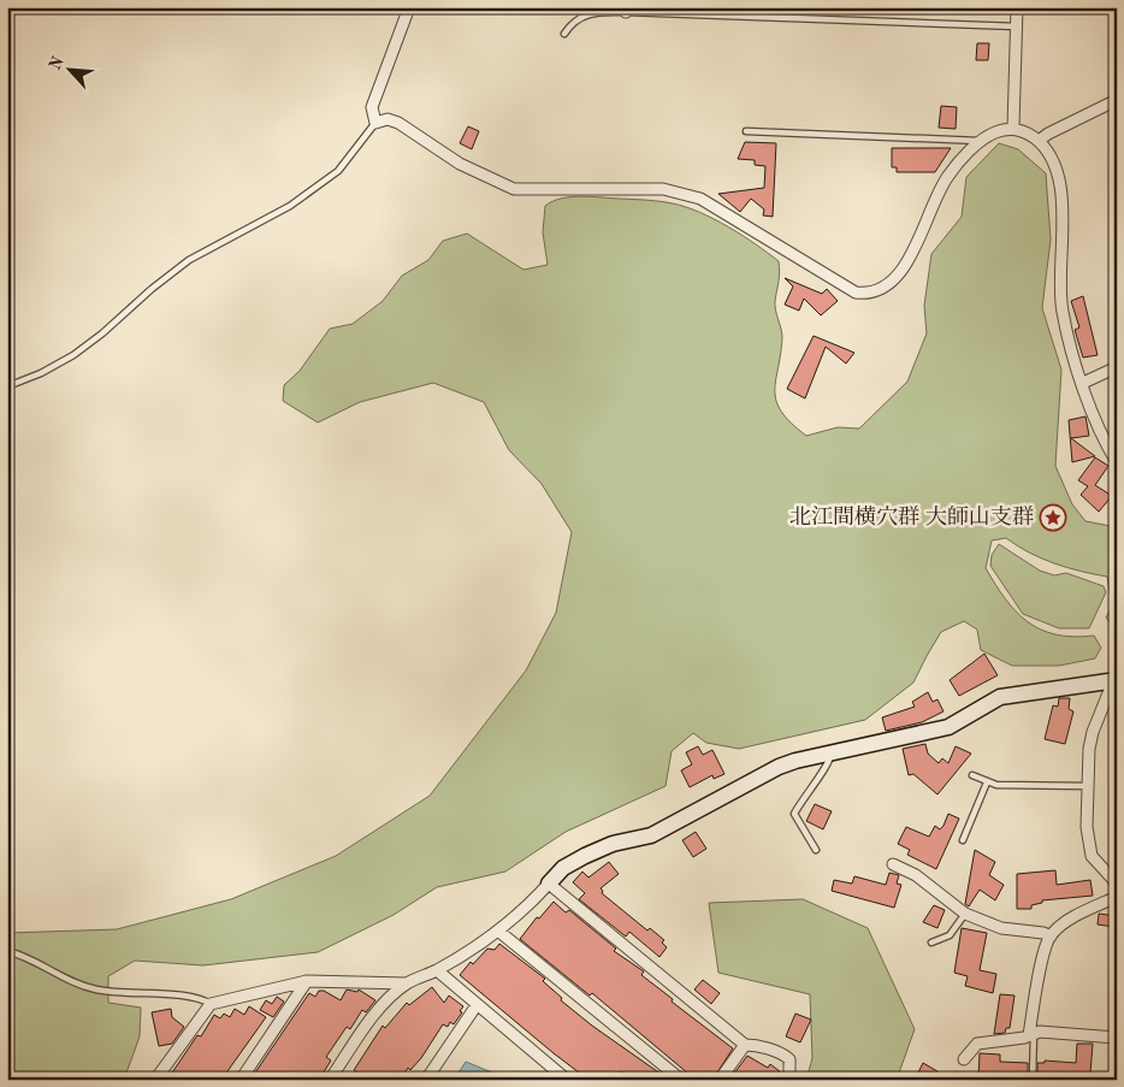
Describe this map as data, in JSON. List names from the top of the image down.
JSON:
{
  "places": {
    "place": ["北江間横穴群 大師山支群"]
  },
  "north": "top left"
}
